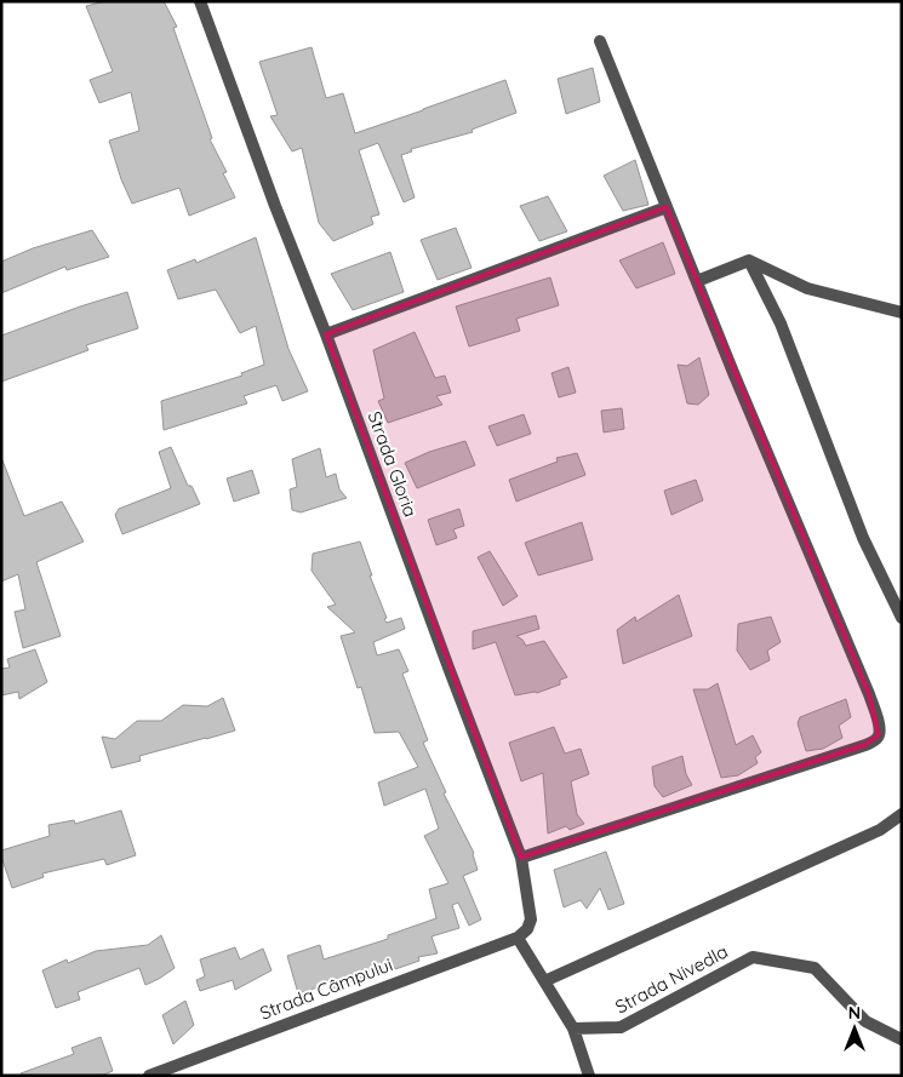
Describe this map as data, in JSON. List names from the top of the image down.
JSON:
{
  "streets": {
    "street": ["Strada Gloria", "Strada Nivedla", "Strada Câmpului"]
  },
  "crossings": [
    ["Strada Gloria", "Strada Câmpului"]
  ],
  "north": "top"
}
